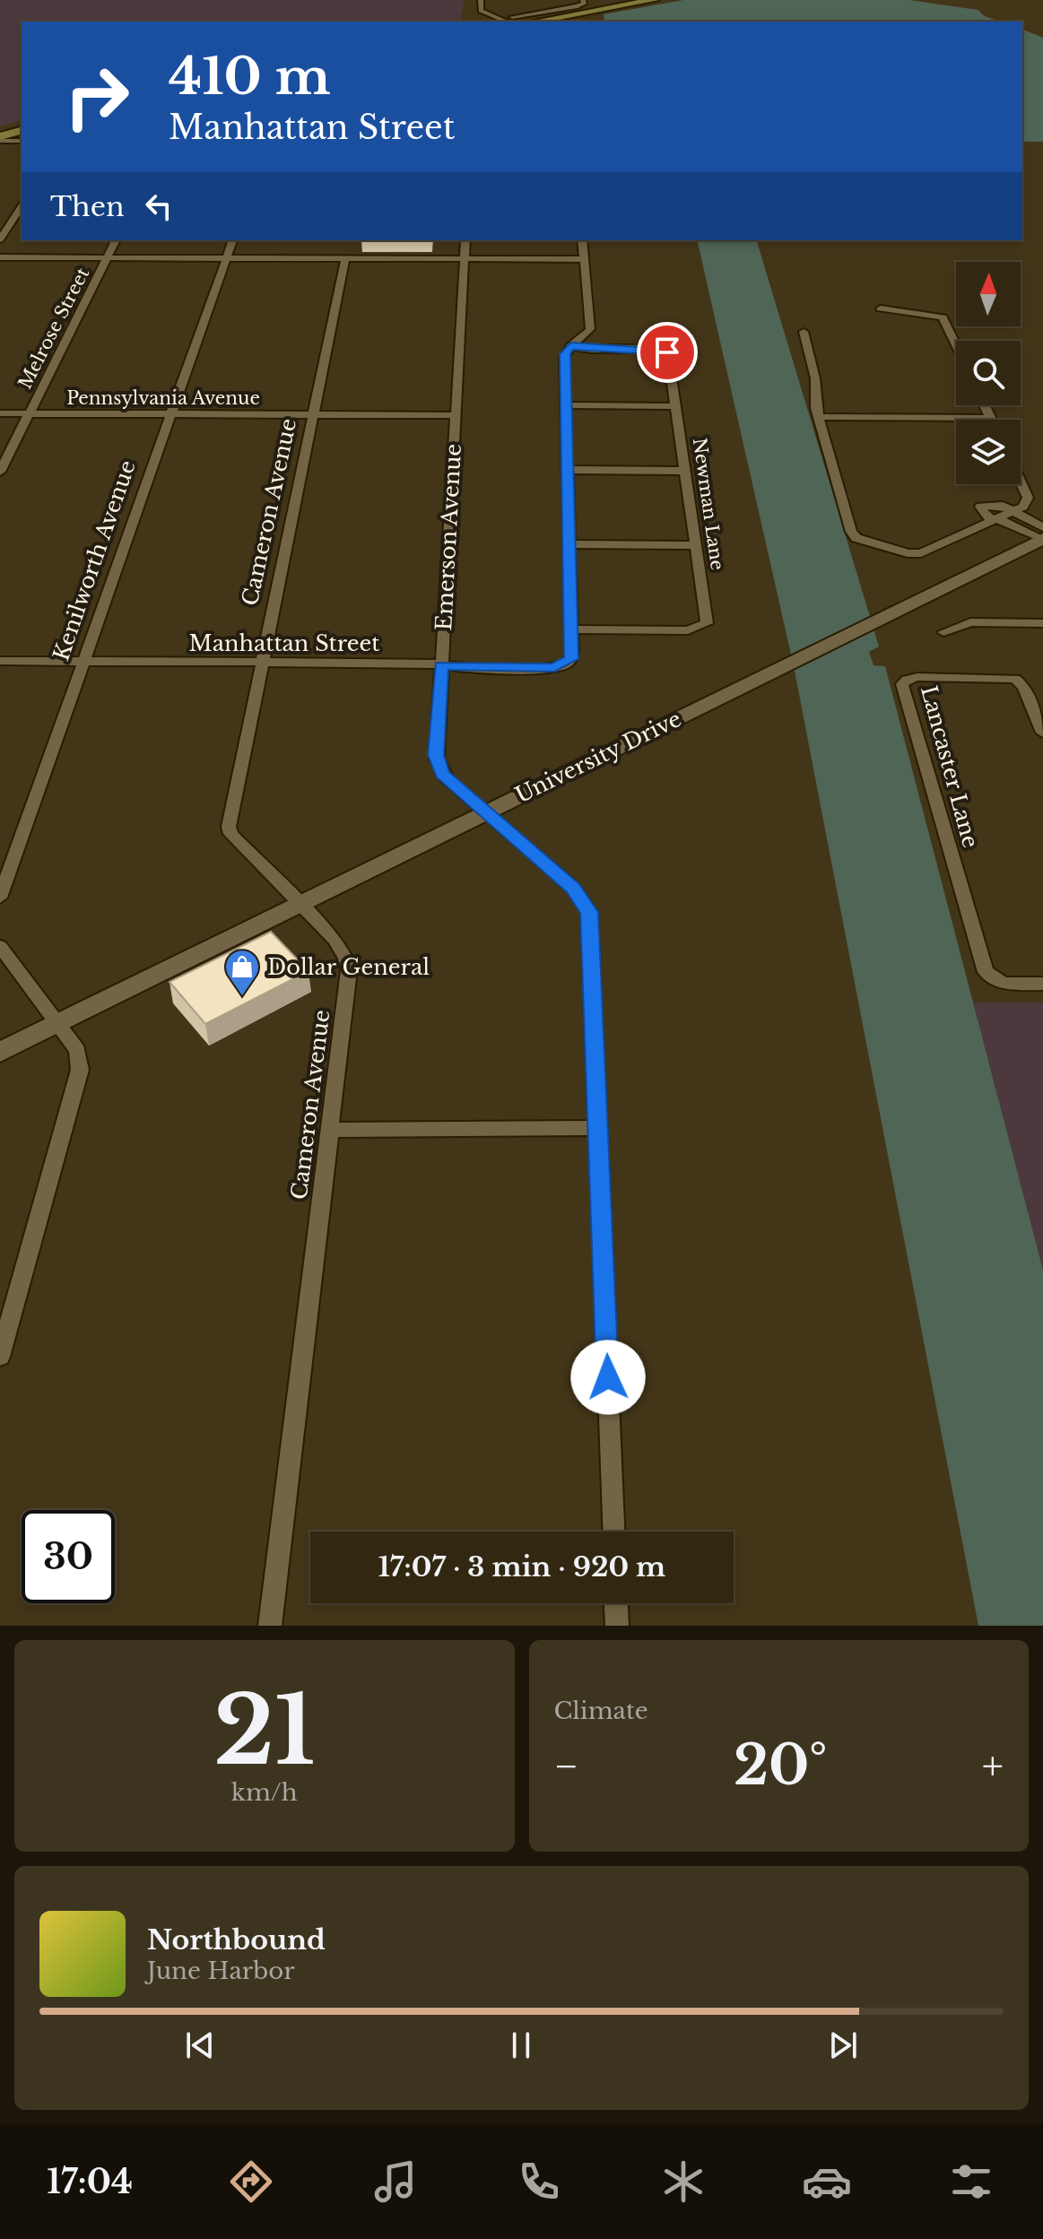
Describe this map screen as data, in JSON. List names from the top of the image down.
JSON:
{
  "streets": {
    "main road": ["University Drive"],
    "street": [
      "Melrose Street",
      "Pennsylvania Avenue",
      "Newman Lane",
      "Cameron Avenue",
      "Emerson Avenue",
      "Kenilworth Avenue",
      "Manhattan Street",
      "Lancaster Lane"
    ]
  },
  "crossings": [
    ["Melrose Street", "Pennsylvania Avenue"],
    ["Pennsylvania Avenue", "Cameron Avenue"],
    ["Pennsylvania Avenue", "Emerson Avenue"],
    ["Pennsylvania Avenue", "Kenilworth Avenue"],
    ["Newman Lane", "Manhattan Street"],
    ["Cameron Avenue", "Manhattan Street"],
    ["Cameron Avenue", "University Drive"],
    ["Emerson Avenue", "Manhattan Street"],
    ["Emerson Avenue", "University Drive"],
    ["Kenilworth Avenue", "Manhattan Street"]
  ],
  "places": {
    "shop": ["Dollar General"]
  },
  "north": "top",
  "page": {
    "turn": ["410 m", "Manhattan Street"],
    "then": "Then",
    "limit": "30",
    "trip": "17:07 · 3 min · 920 m",
    "tile": [
      ["21", "km/h"],
      "Climate"
    ],
    "heat": ["−", "20°", "+"],
    "song": ["Northbound", "June Harbor"],
    "tabs": "17:04"
  }
}
